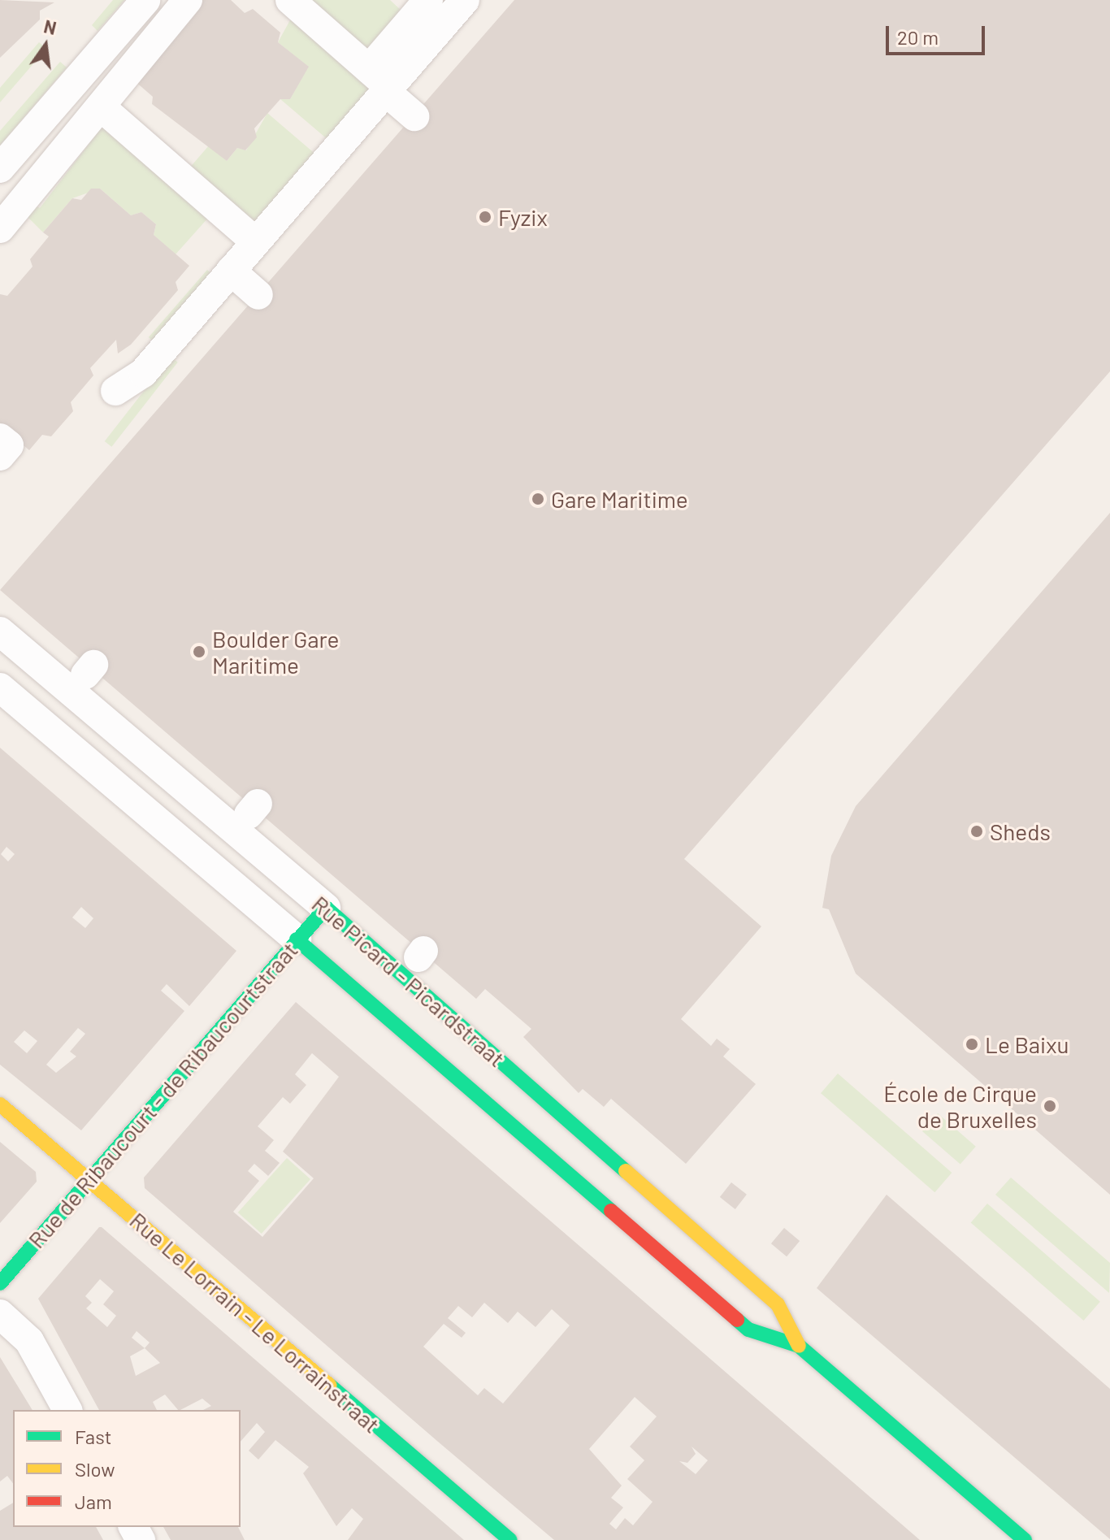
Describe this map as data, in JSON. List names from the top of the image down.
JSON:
{
  "streets": {
    "street": ["Rue Picard - Picardstraat", "Rue de Ribaucourt - de Ribaucourtstraat", "Rue Le Lorrain - Le Lorrainstraat"]
  },
  "crossings": [
    ["Rue Picard - Picardstraat", "Rue de Ribaucourt - de Ribaucourtstraat"],
    ["Rue de Ribaucourt - de Ribaucourtstraat", "Rue Le Lorrain - Le Lorrainstraat"]
  ],
  "places": [
    "Fyzix",
    "Gare Maritime",
    "Boulder Gare Maritime",
    "Sheds",
    "Le Baixu",
    "École de Cirque de Bruxelles"
  ],
  "legend": ["Fast", "Slow", "Jam"],
  "scale_bar": "20 m",
  "north": "top"
}
